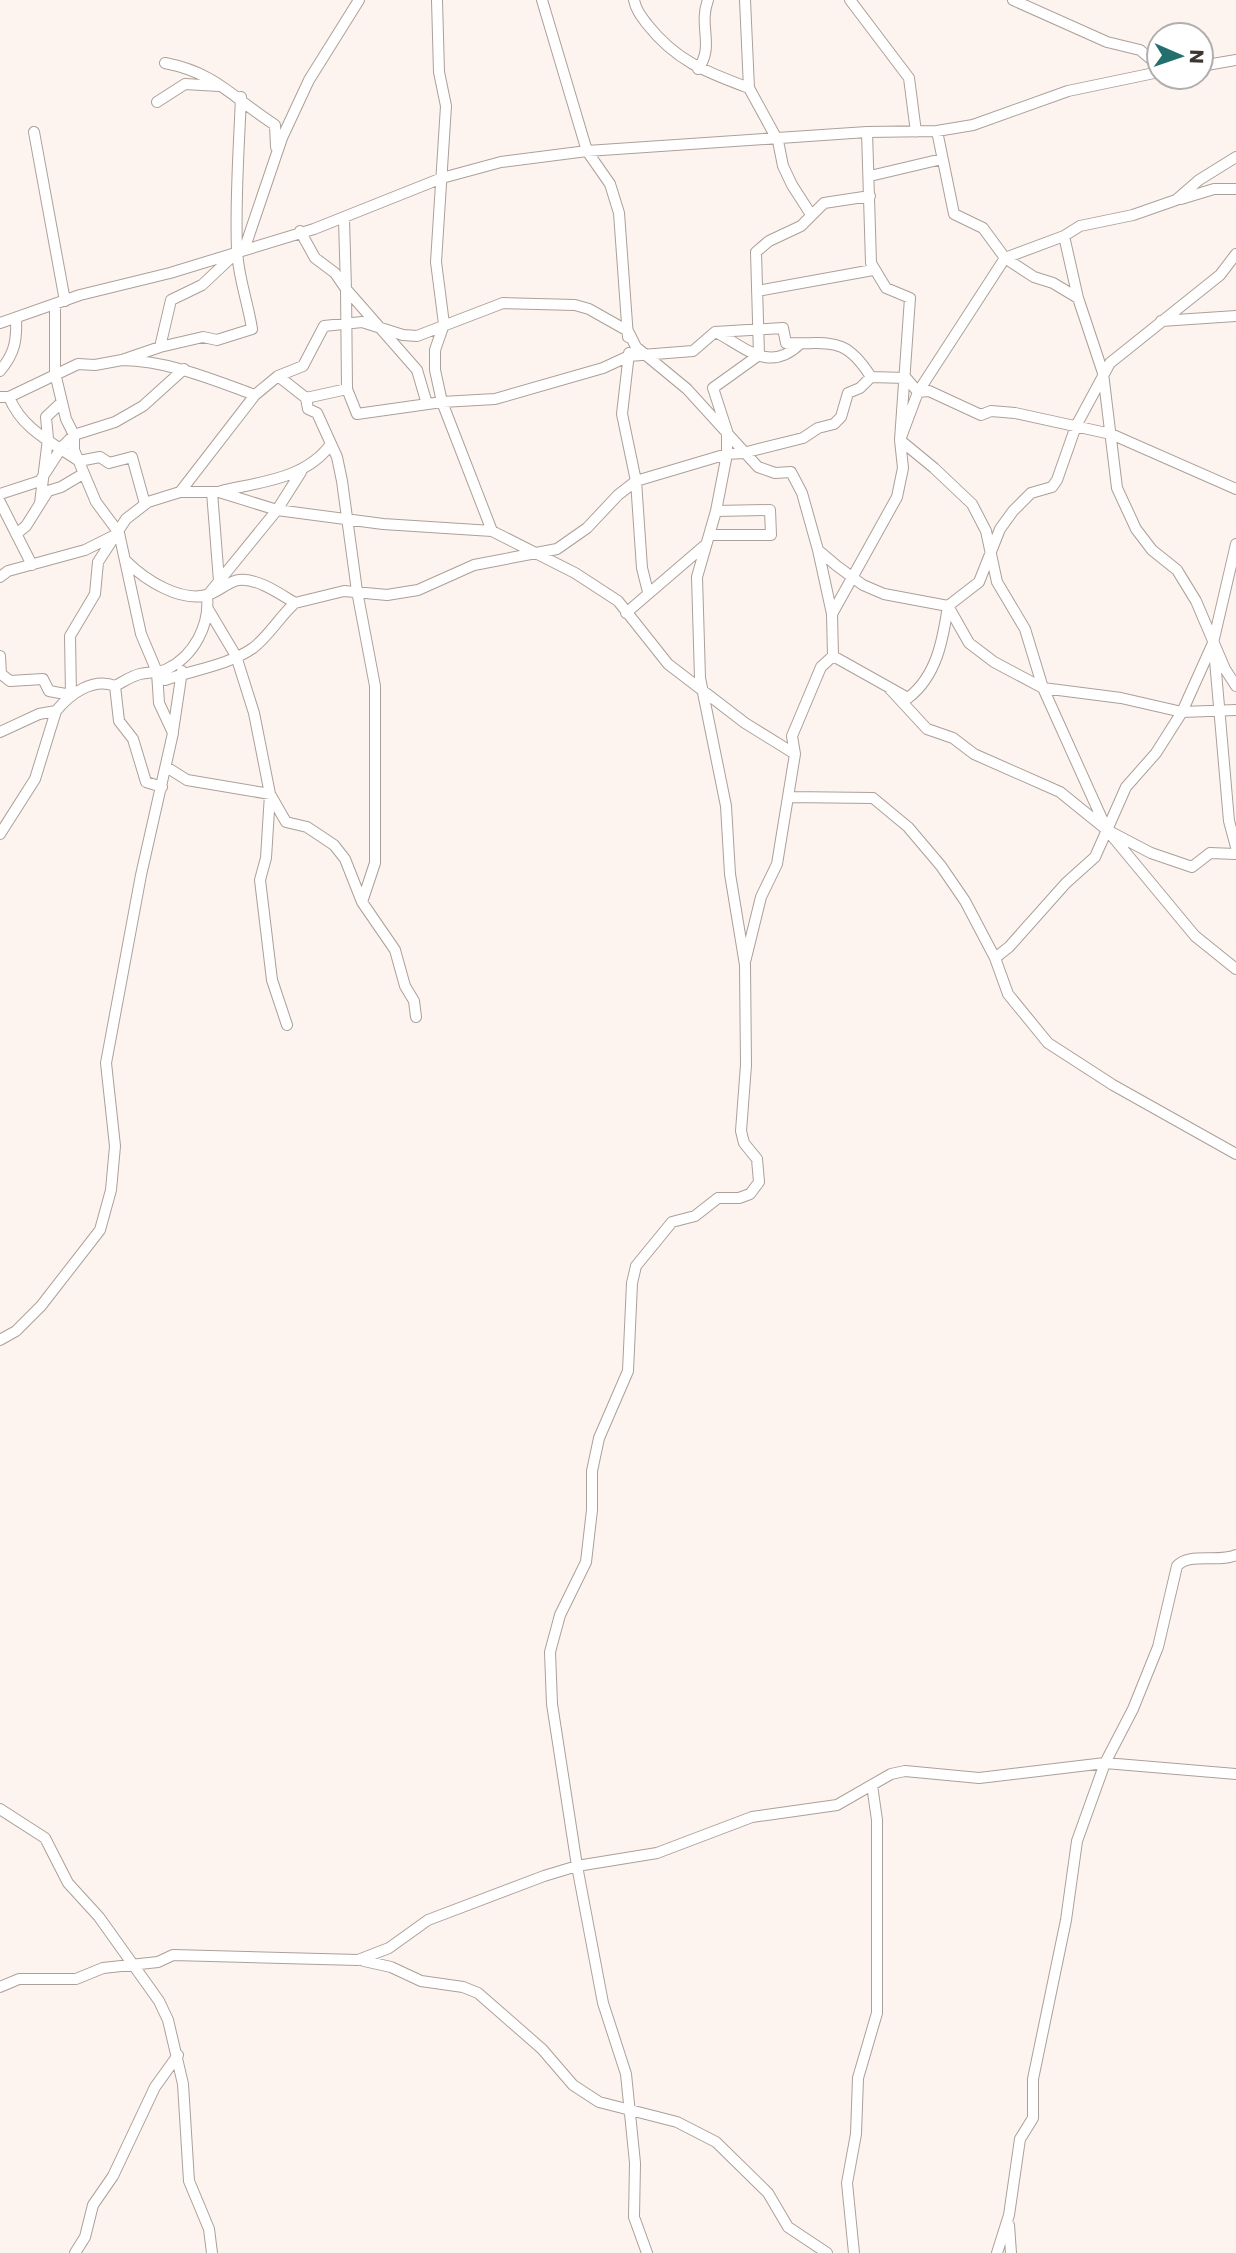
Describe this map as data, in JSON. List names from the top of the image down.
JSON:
{
  "north": "right"
}
